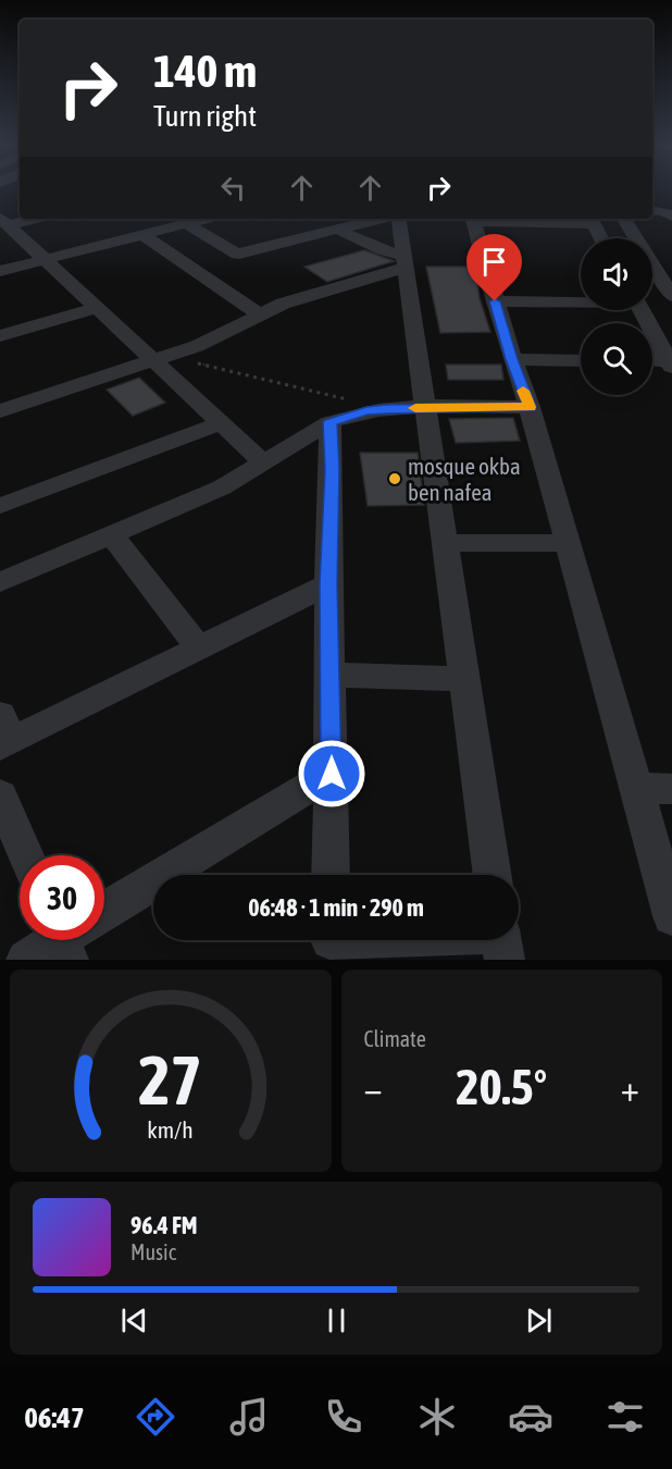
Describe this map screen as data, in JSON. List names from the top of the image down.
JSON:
{
  "places": ["mosque okba ben nafea"],
  "page": {
    "turn": ["140 m", "Turn right"],
    "limit": "30",
    "trip": "06:48 · 1 min · 290 m",
    "tile": "Climate",
    "heat": ["−", "20.5°", "+"],
    "song": ["96.4 FM", "Music"],
    "tabs": "06:47",
    "gauge": ["27", "km/h"]
  }
}
